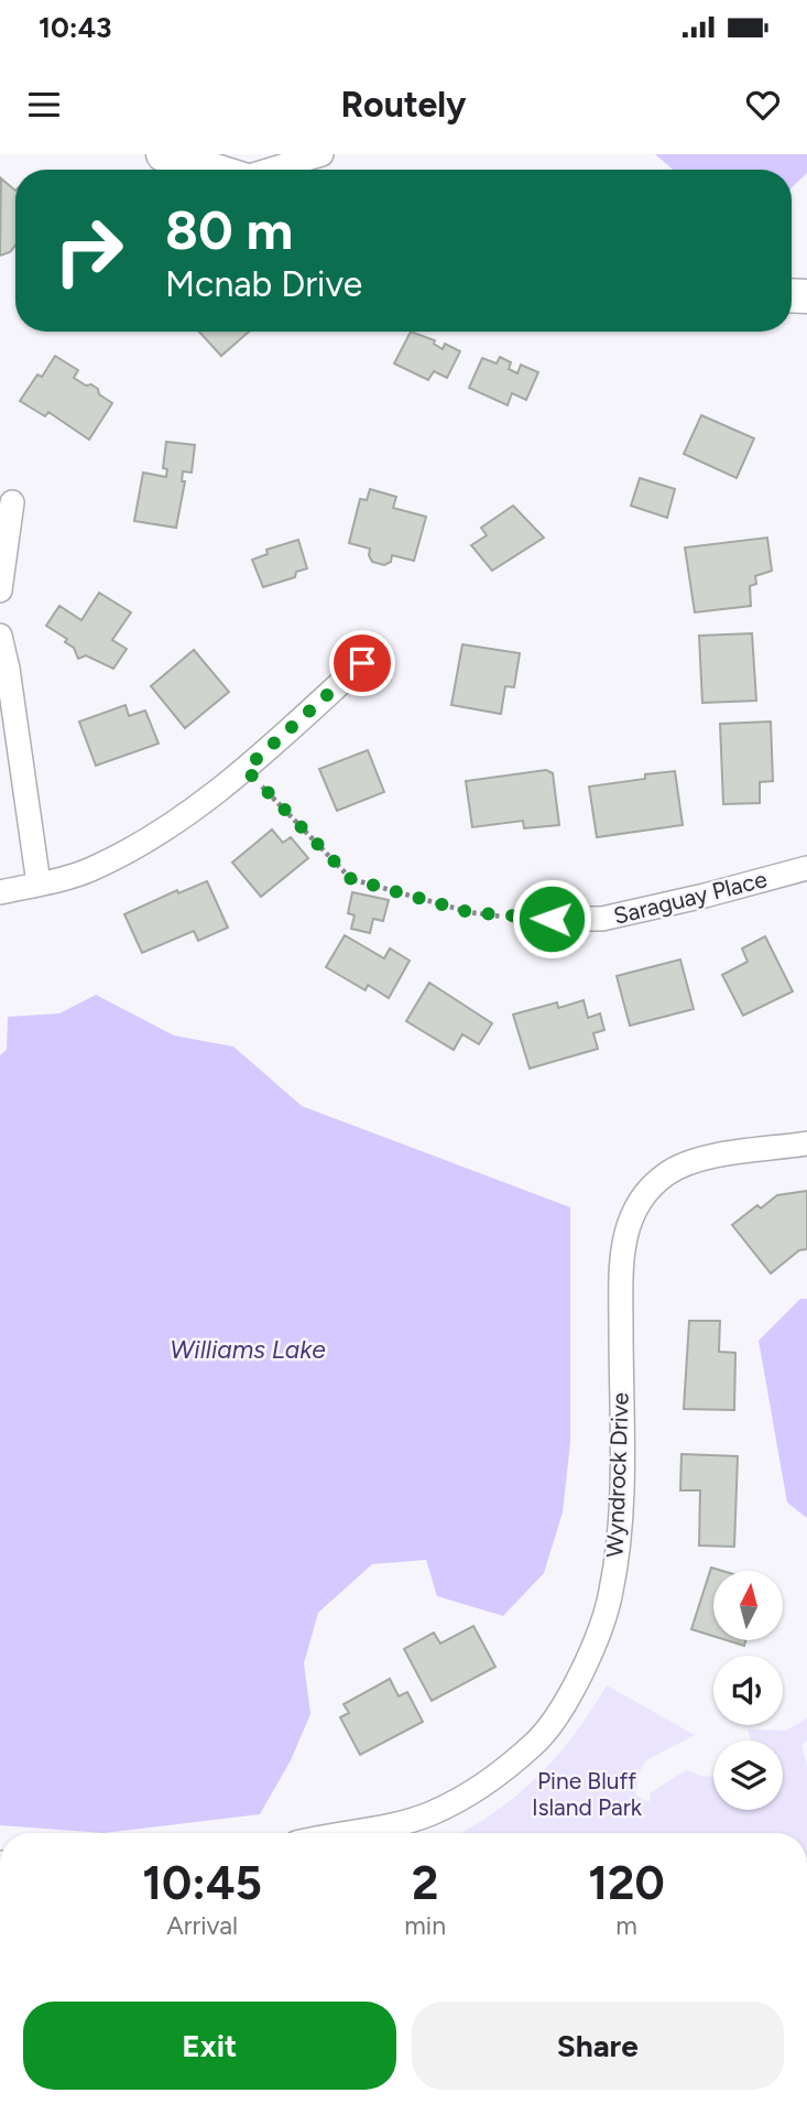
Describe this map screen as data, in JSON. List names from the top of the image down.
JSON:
{
  "streets": {
    "street": ["Saraguay Place", "Wyndrock Drive"]
  },
  "water": ["Williams Lake"],
  "parks": ["Pine Bluff Island Park"],
  "north": "top",
  "page": {
    "status": "10:43",
    "header": "Routely",
    "turn": ["80 m", "Mcnab Drive"],
    "eta": [
      "10:45",
      "Arrival",
      "2",
      "min",
      "120",
      "m"
    ],
    "buttons": ["Exit", "Share"]
  }
}
